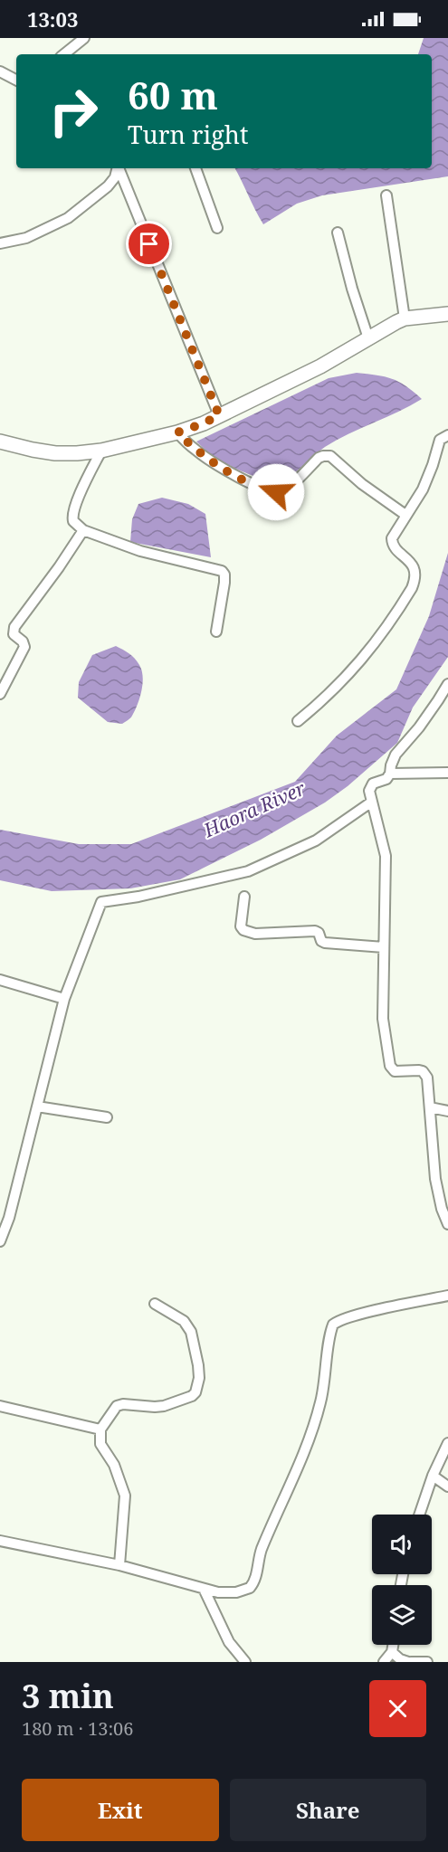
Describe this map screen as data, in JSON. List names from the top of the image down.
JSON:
{
  "water": ["Haora River"],
  "page": {
    "status": "13:03",
    "turn": ["60 m", "Turn right"],
    "heading": ["3 min", "180 m · 13:06"],
    "buttons": ["Exit", "Share"]
  }
}
